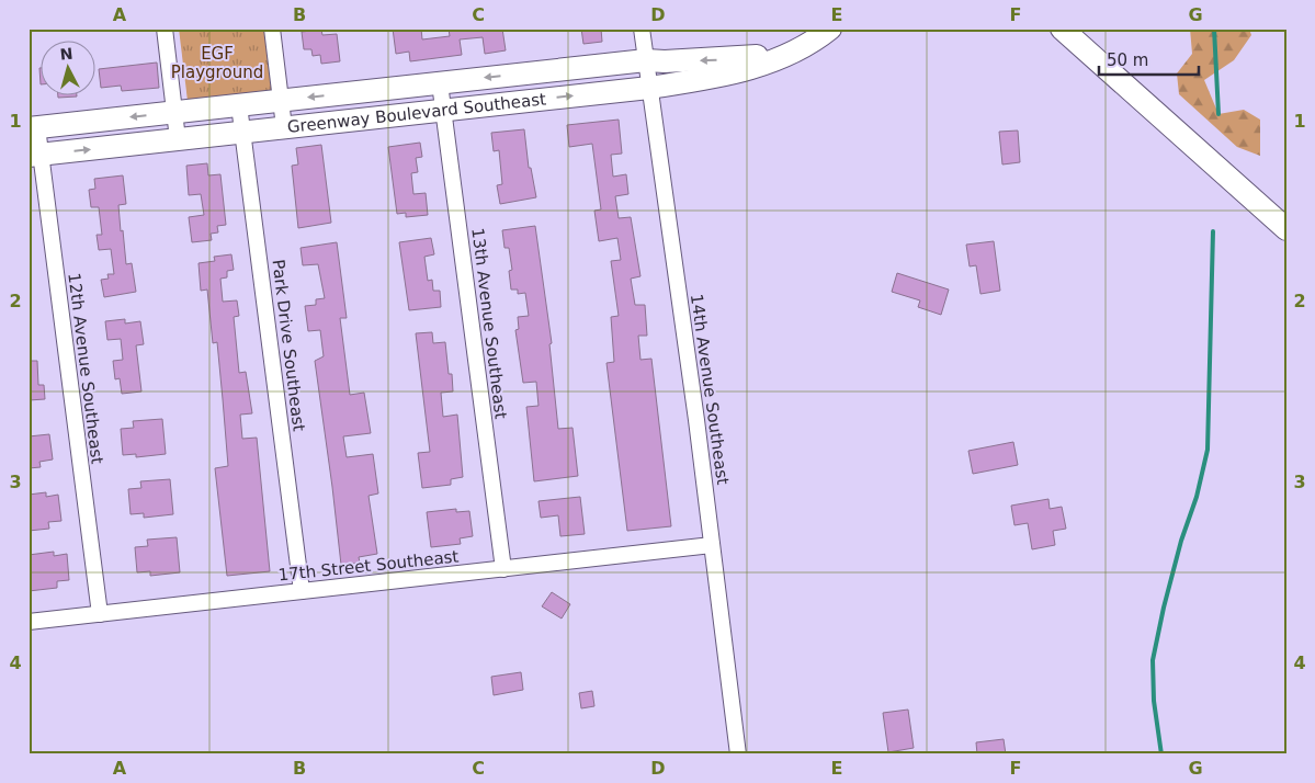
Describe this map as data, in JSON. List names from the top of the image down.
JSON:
{
  "streets": {
    "street": [
      "Greenway Boulevard Southeast",
      "13th Avenue Southeast",
      "Park Drive Southeast",
      "12th Avenue Southeast",
      "14th Avenue Southeast",
      "17th Street Southeast"
    ]
  },
  "crossings": [
    ["Greenway Boulevard Southeast", "13th Avenue Southeast"],
    ["Greenway Boulevard Southeast", "Park Drive Southeast"],
    ["Greenway Boulevard Southeast", "12th Avenue Southeast"],
    ["Greenway Boulevard Southeast", "14th Avenue Southeast"],
    ["13th Avenue Southeast", "17th Street Southeast"],
    ["Park Drive Southeast", "17th Street Southeast"],
    ["12th Avenue Southeast", "17th Street Southeast"],
    ["14th Avenue Southeast", "17th Street Southeast"]
  ],
  "parks": ["EGF Playground"],
  "scale_bar": "50 m",
  "north": "top",
  "grid": {
    "columns": [
      "A",
      "B",
      "C",
      "D",
      "E",
      "F",
      "G"
    ],
    "rows": [
      "1",
      "2",
      "3",
      "4"
    ]
  }
}
